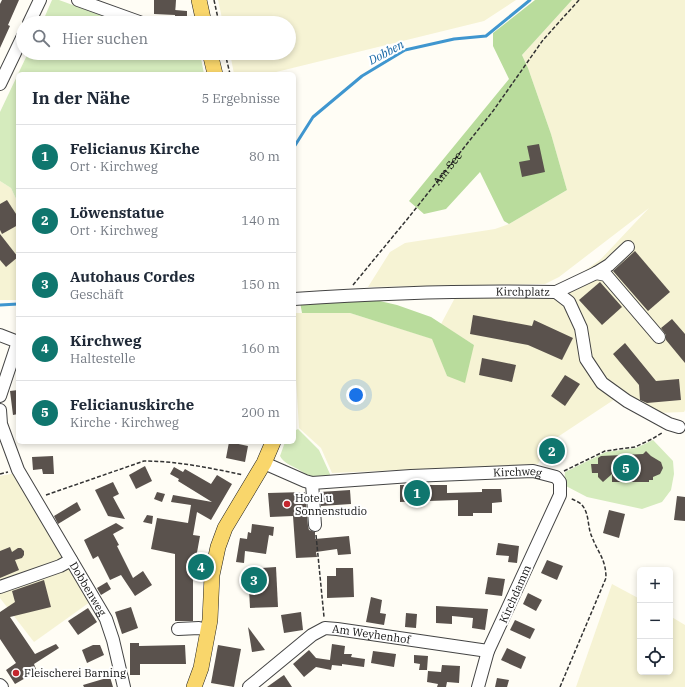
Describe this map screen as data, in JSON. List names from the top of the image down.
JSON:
{
  "streets": {
    "street": [
      "Kirchplatz",
      "Kirchweg",
      "Dobbenweg",
      "Kirchdamm",
      "Am Weyhenhof"
    ],
    "path": ["Am See"]
  },
  "crossings": [
    ["Am See", "Kirchplatz"],
    ["Kirchweg", "Kirchdamm"],
    ["Kirchdamm", "Am Weyhenhof"]
  ],
  "water": ["Dobben"],
  "places": ["Hotel u Sonnenstudio", "Fleischerei Barning"],
  "page": {
    "search": "Hier suchen",
    "heading": ["In der Nähe", "5 Ergebnisse"],
    "list": [
      {
        "mark": "1",
        "name": "Felicianus Kirche",
        "note": "Ort · Kirchweg",
        "value": "80 m"
      },
      {
        "mark": "2",
        "name": "Löwenstatue",
        "note": "Ort · Kirchweg",
        "value": "140 m"
      },
      {
        "mark": "3",
        "name": "Autohaus Cordes",
        "note": "Geschäft",
        "value": "150 m"
      },
      {
        "mark": "4",
        "name": "Kirchweg",
        "note": "Haltestelle",
        "value": "160 m"
      },
      {
        "mark": "5",
        "name": "Felicianuskirche",
        "note": "Kirche · Kirchweg",
        "value": "200 m"
      }
    ],
    "pins": [
      "2",
      "5",
      "1",
      "4",
      "3"
    ],
    "map_buttons": ["+", "−"]
  }
}
